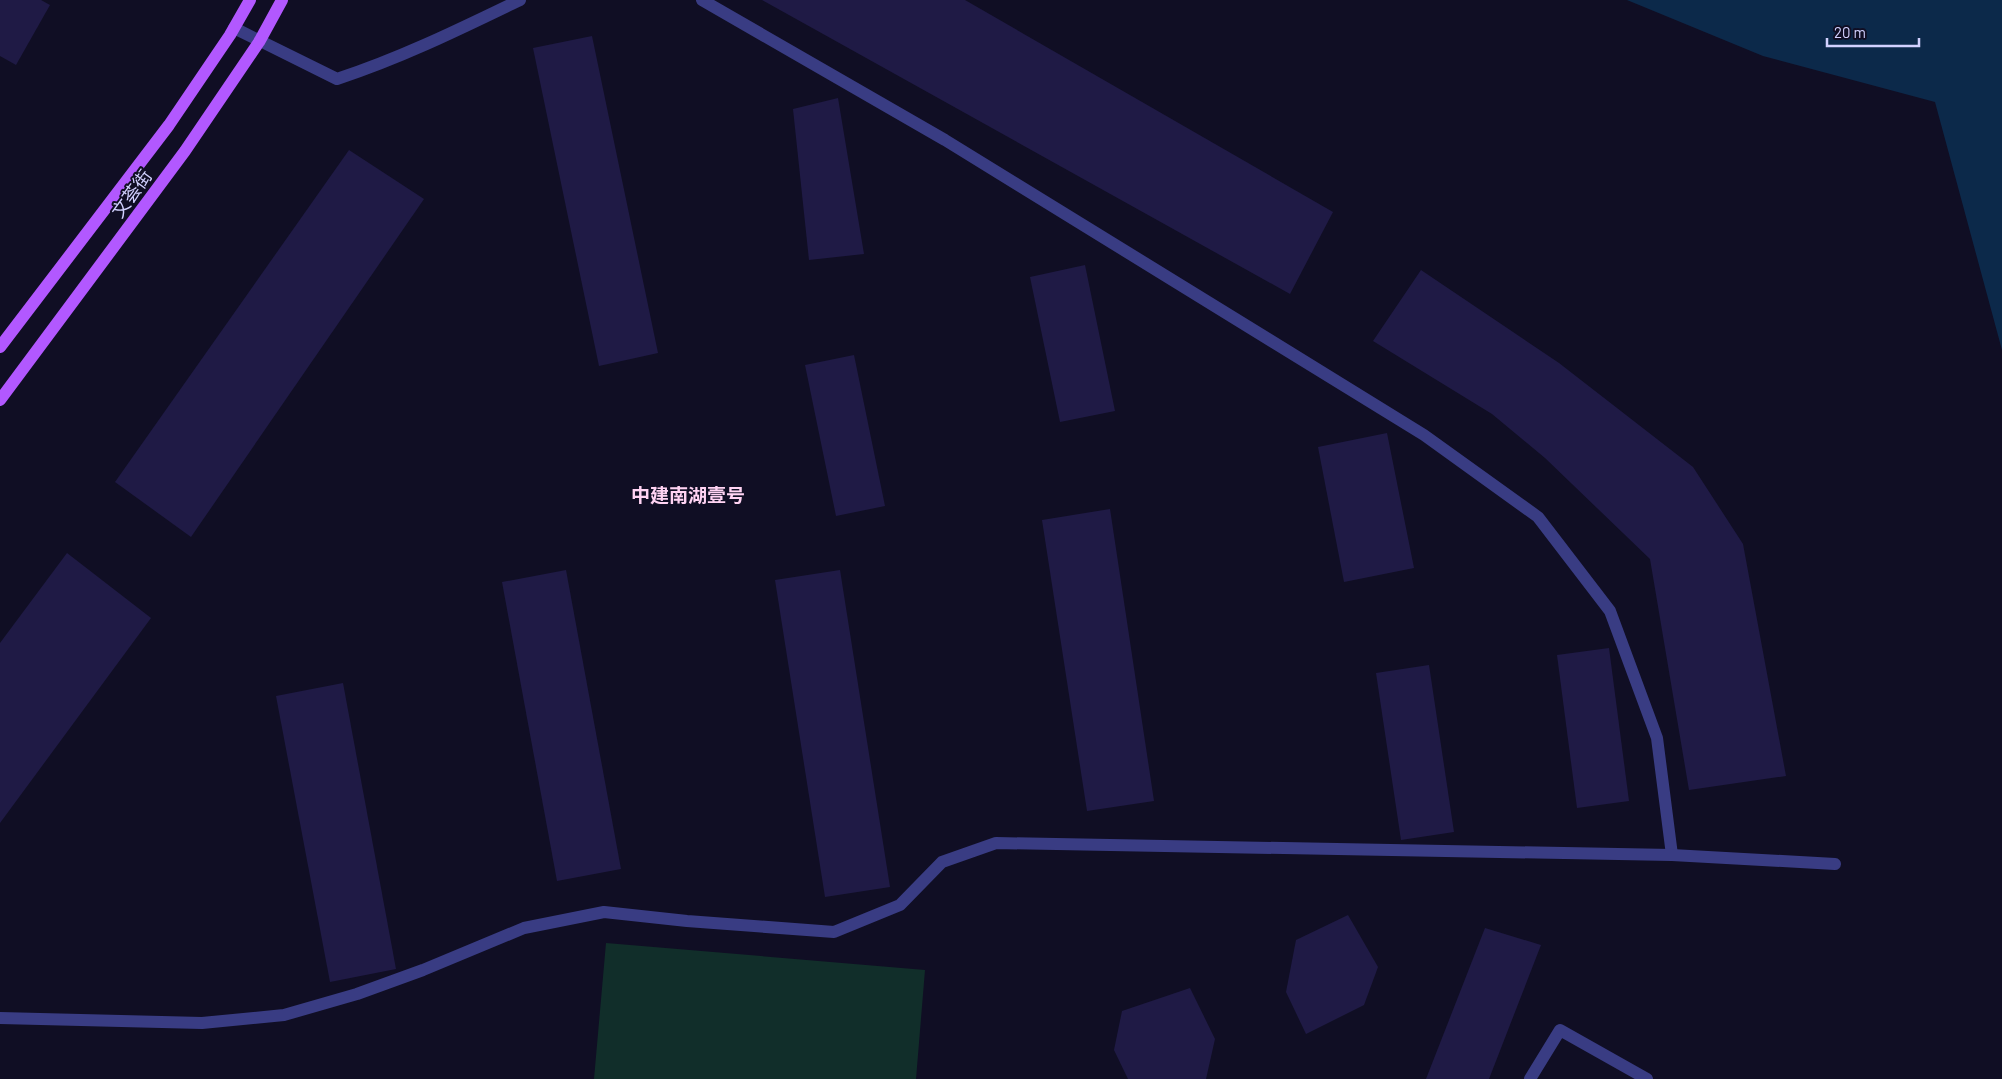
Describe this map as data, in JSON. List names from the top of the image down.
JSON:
{
  "streets": {
    "main road": ["文荟街"]
  },
  "districts": ["中建南湖壹号"],
  "scale_bar": "20 m"
}
